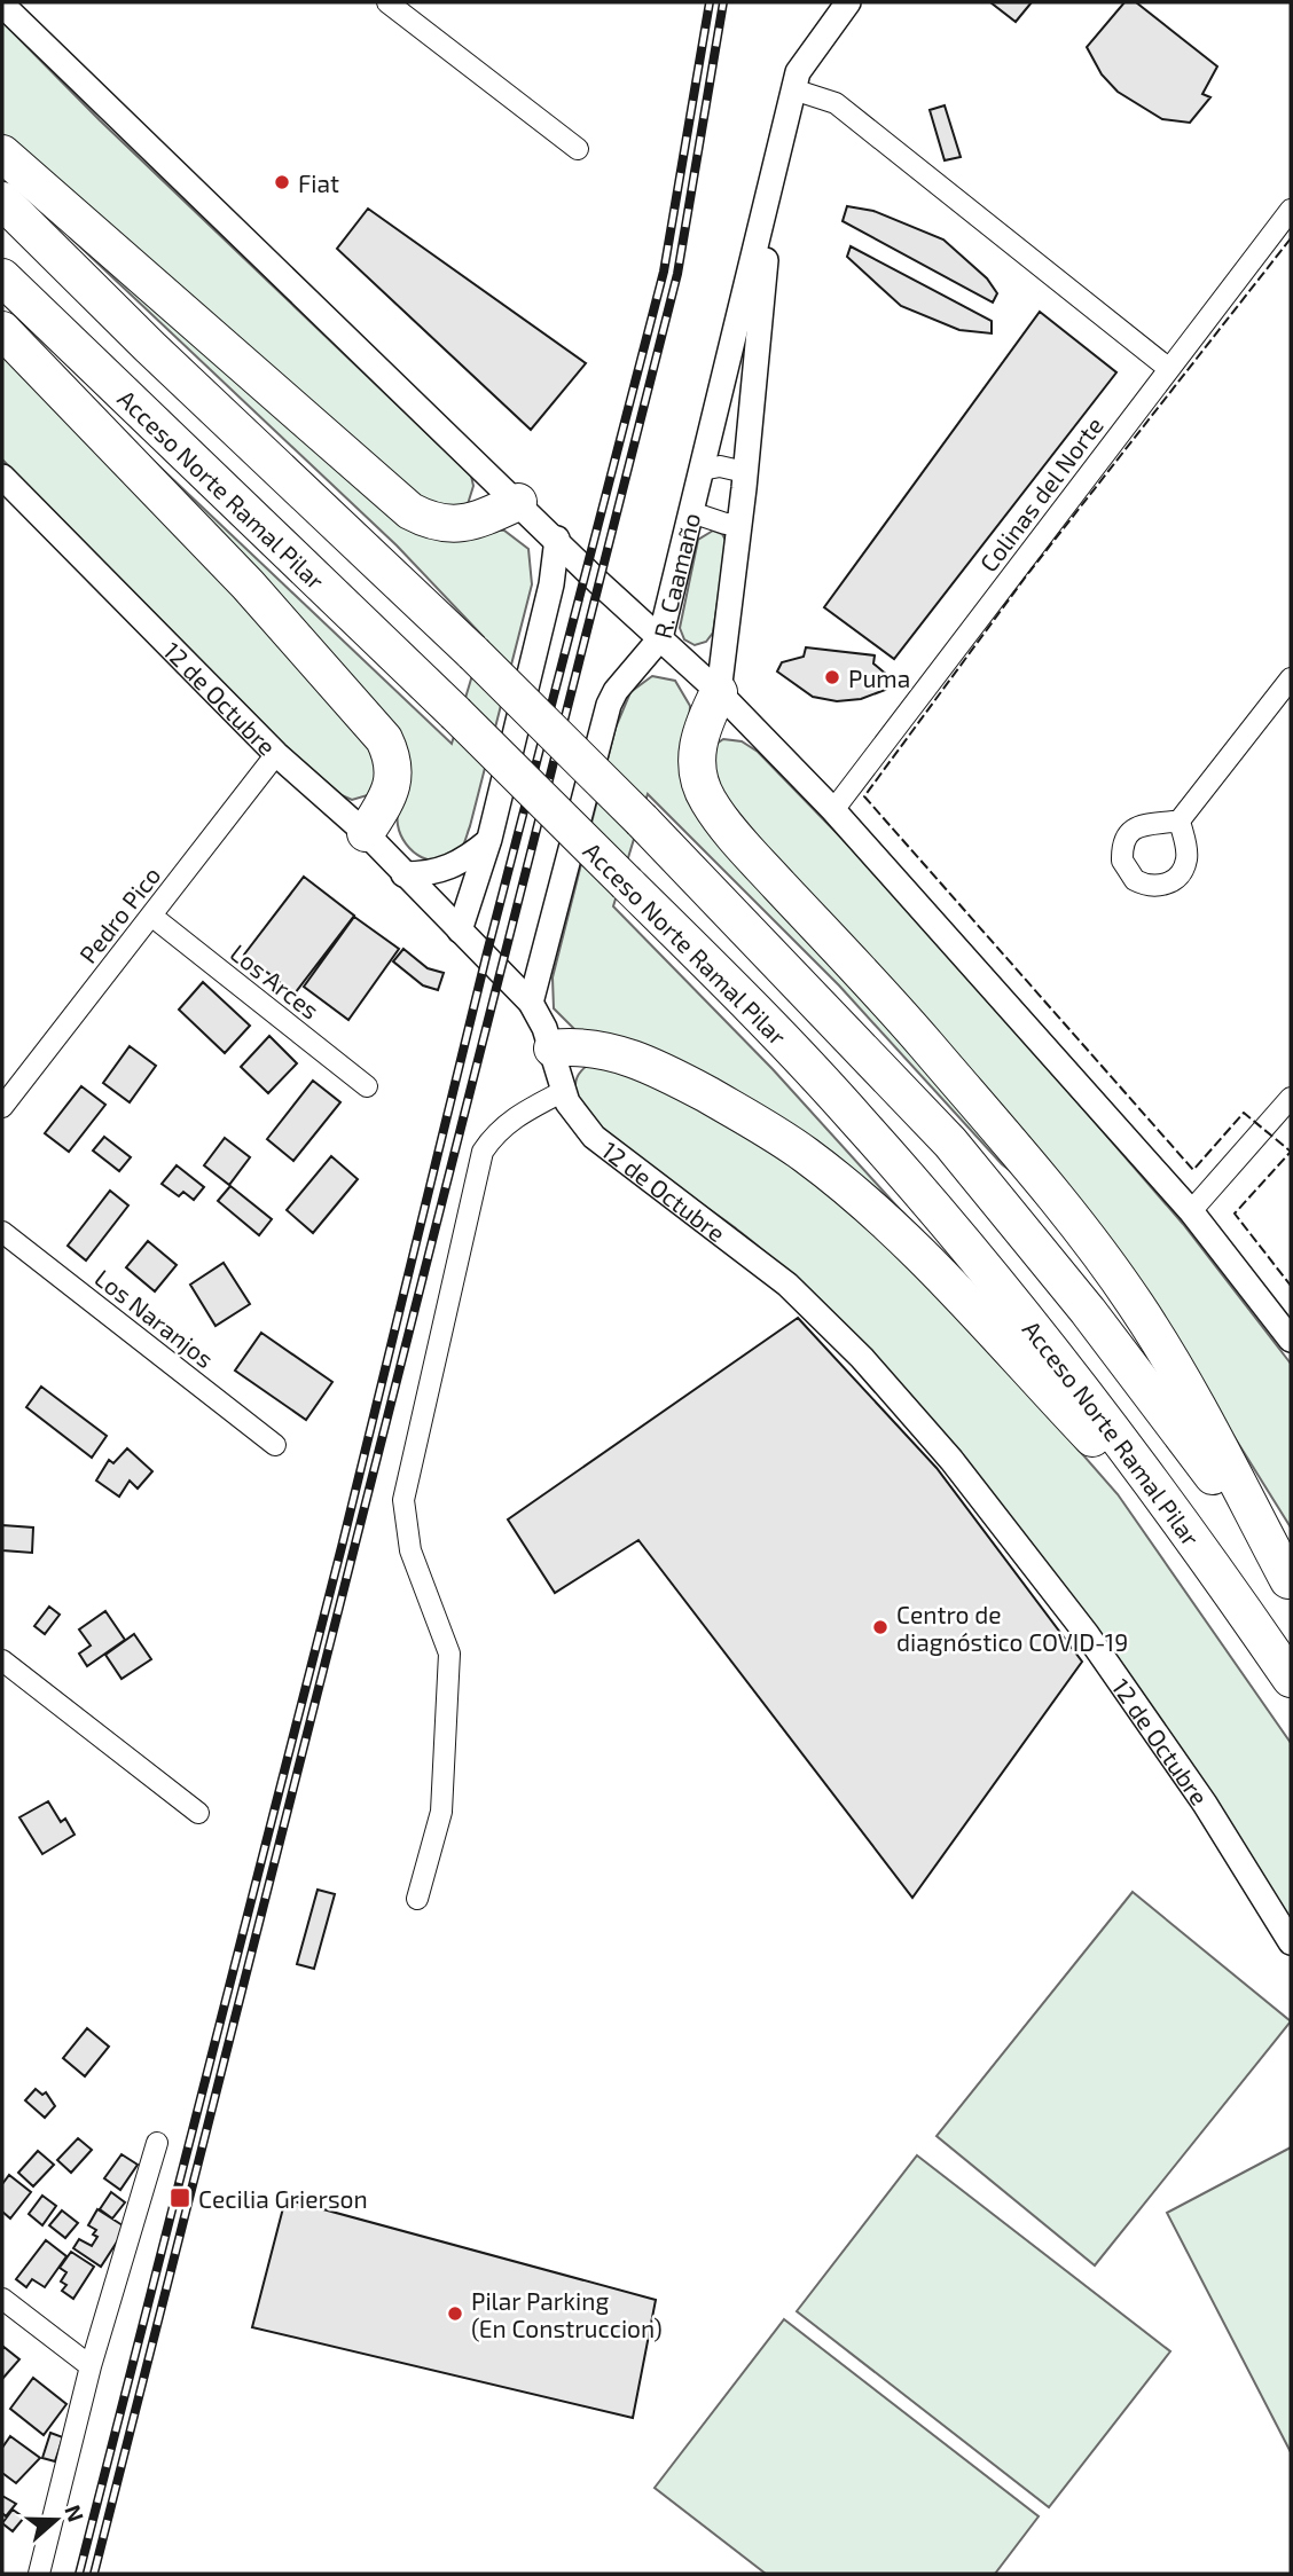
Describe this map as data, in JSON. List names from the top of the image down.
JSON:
{
  "streets": {
    "highway": ["Acceso Norte Ramal Pilar"],
    "street": [
      "Colinas del Norte",
      "R. Caamaño",
      "12 de Octubre",
      "Pedro Pico",
      "Los Arces",
      "Los Naranjos"
    ]
  },
  "crossings": [
    ["R. Caamaño", "12 de Octubre"],
    ["12 de Octubre", "Pedro Pico"],
    ["Pedro Pico", "Los Arces"]
  ],
  "places": {
    "other": [
      "Fiat",
      "Puma",
      "Centro de diagnóstico COVID-19",
      "Pilar Parking (En Construccion)"
    ],
    "transit": ["Cecilia Grierson"]
  },
  "north": "right"
}
